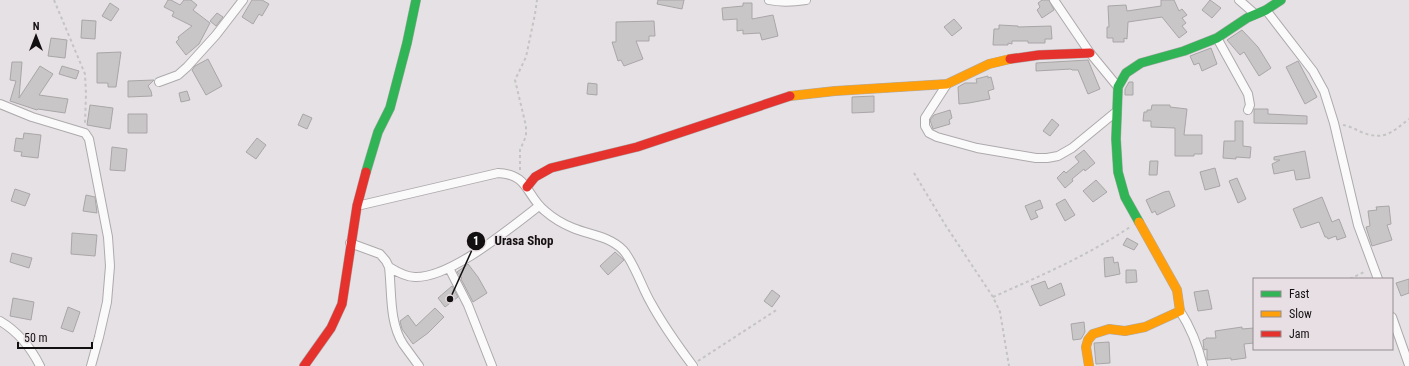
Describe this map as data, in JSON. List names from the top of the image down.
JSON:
{
  "places": ["Urasa Shop"],
  "legend": ["Fast", "Slow", "Jam"],
  "scale_bar": "50 m",
  "north": "top"
}
